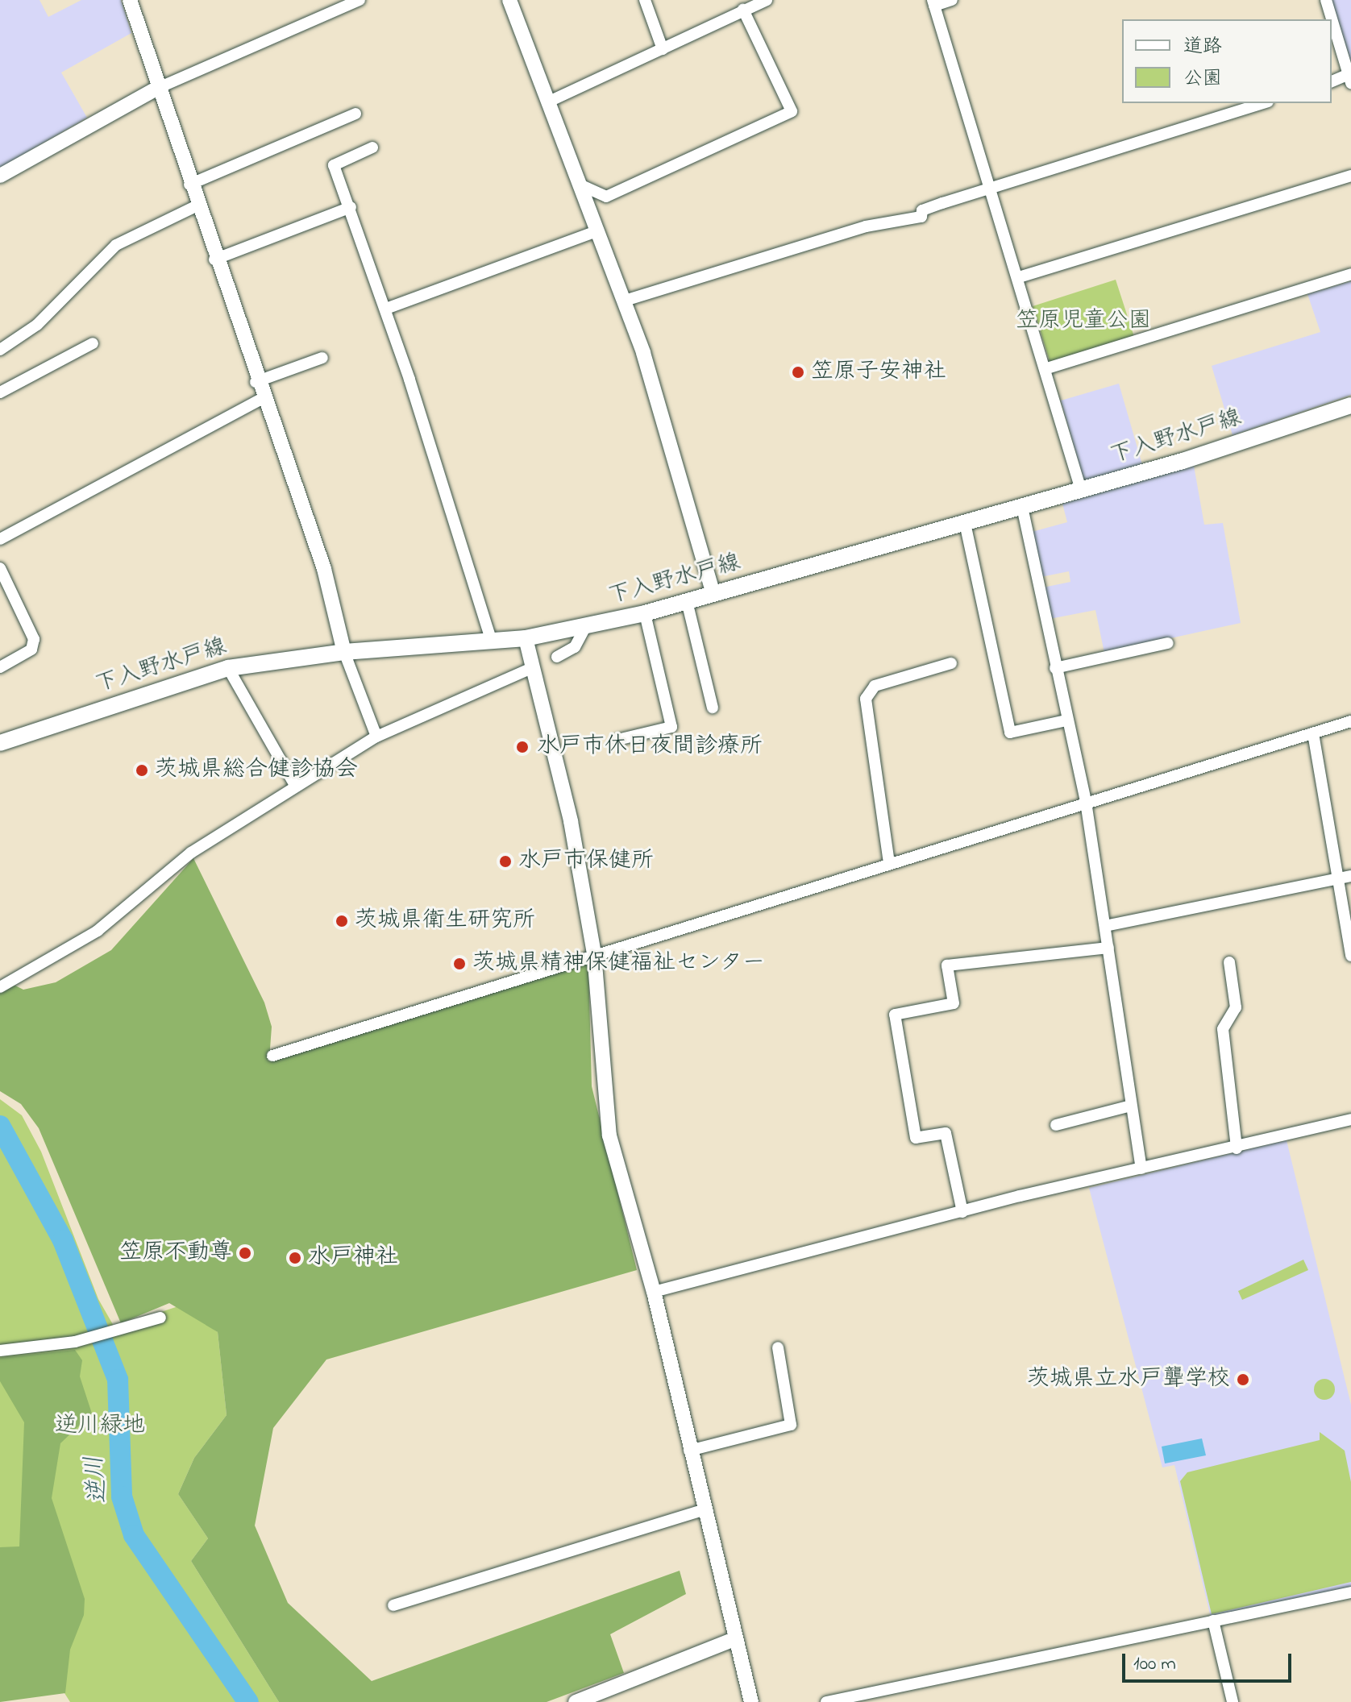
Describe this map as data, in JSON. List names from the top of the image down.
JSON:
{
  "streets": {
    "main road": ["下入野水戸線"]
  },
  "water": ["逆川"],
  "parks": ["笠原児童公園", "逆川緑地"],
  "places": [
    "笠原子安神社",
    "水戸市休日夜間診療所",
    "茨城県総合健診協会",
    "水戸市保健所",
    "茨城県衛生研究所",
    "茨城県精神保健福祉センター",
    "笠原不動尊",
    "水戸神社",
    "茨城県立水戸聾学校"
  ],
  "legend": ["道路", "公園"],
  "scale_bar": "100 m"
}
